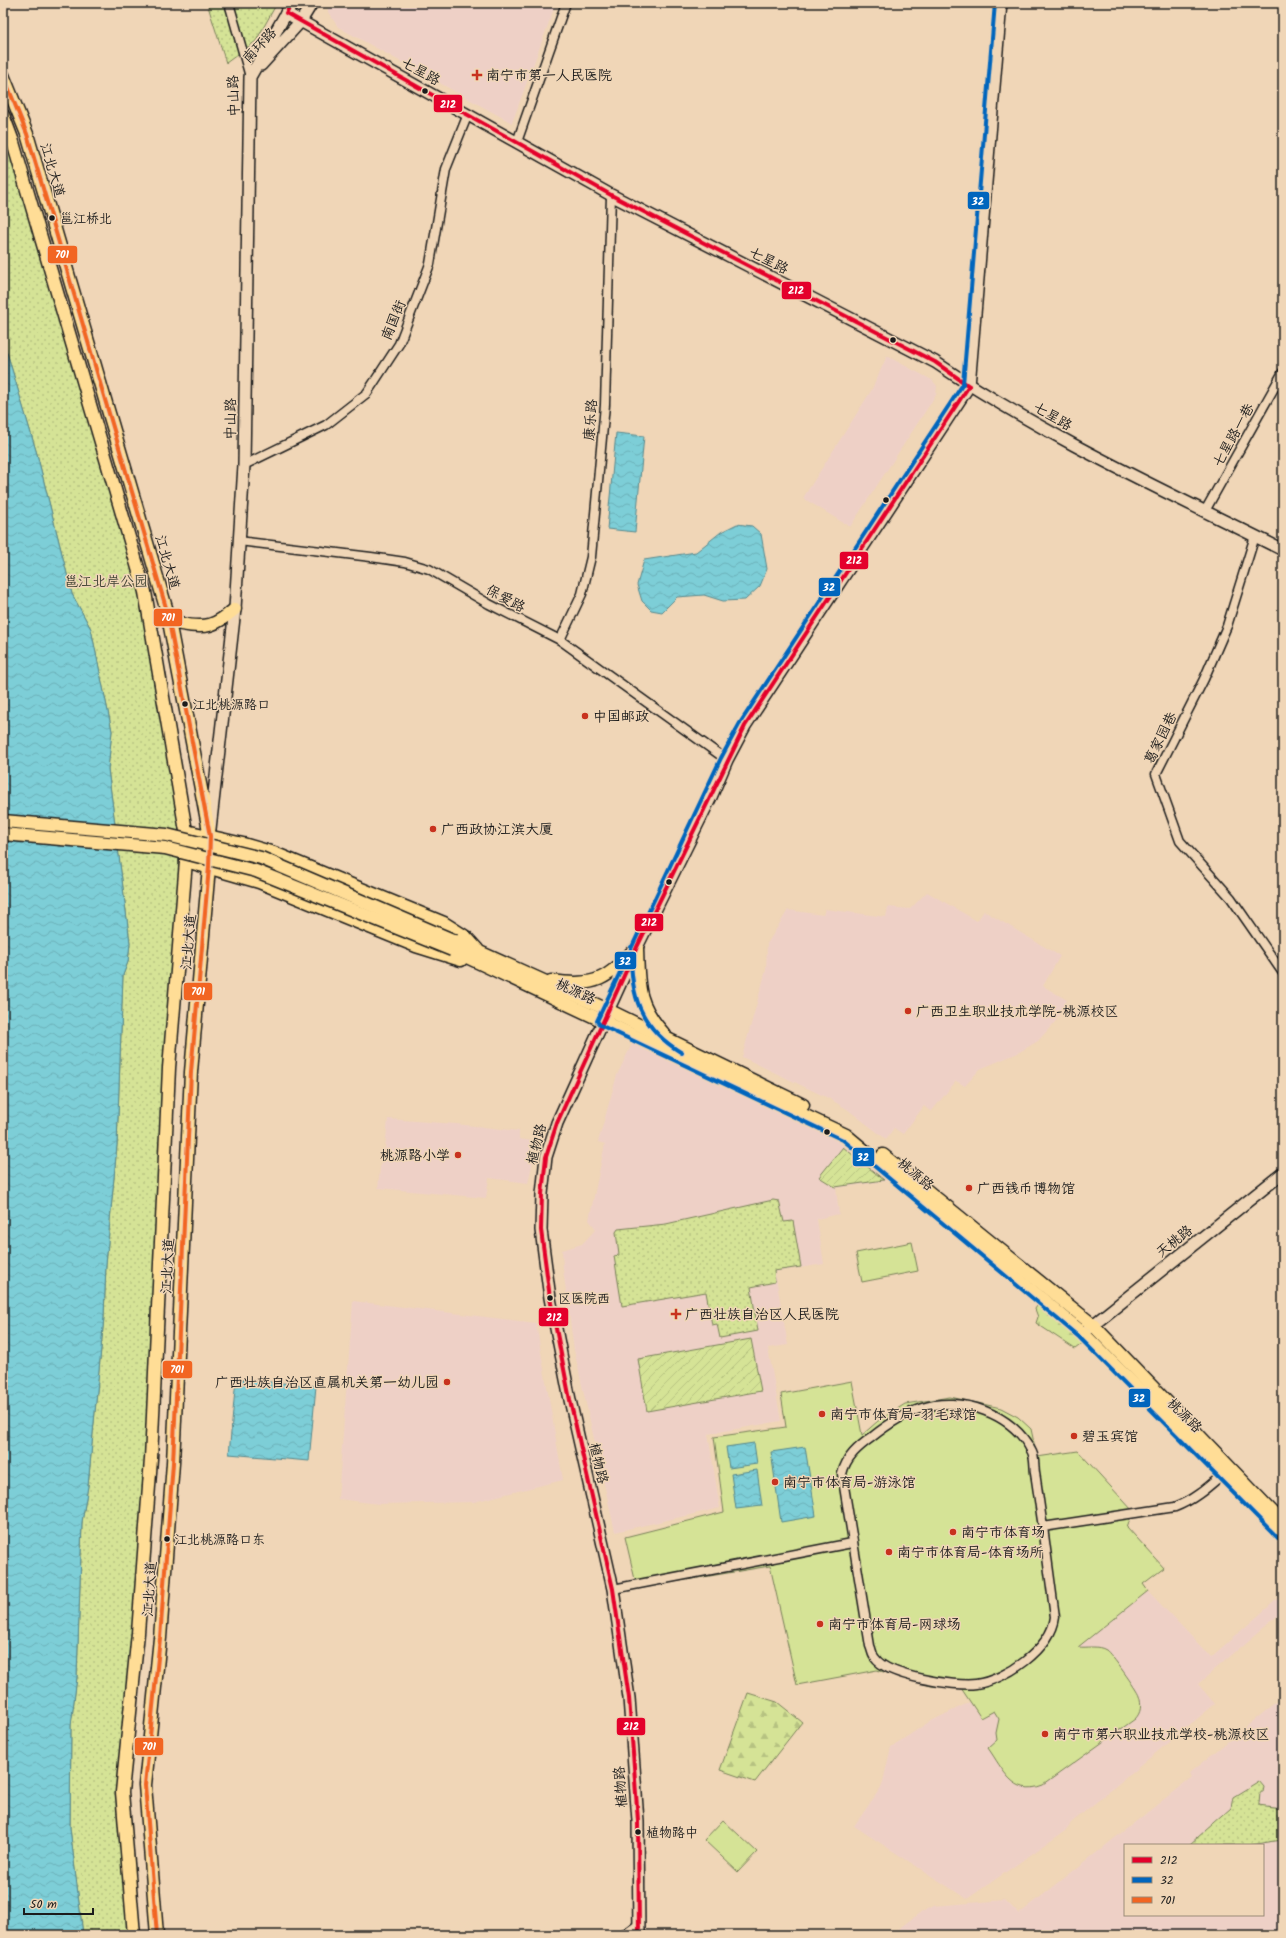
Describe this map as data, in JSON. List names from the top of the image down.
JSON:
{
  "streets": {
    "main road": [
      "南环路",
      "七星路",
      "中山路",
      "江北大道",
      "桃源路",
      "植物路",
      "天桃路"
    ],
    "street": [
      "南国街",
      "康乐路",
      "七星路一巷",
      "保爱路",
      "葛家园巷"
    ]
  },
  "crossings": [
    ["南环路", "七星路"],
    ["南环路", "中山路"],
    ["七星路", "南国街"],
    ["七星路", "康乐路"],
    ["七星路", "七星路一巷"],
    ["七星路", "葛家园巷"],
    ["七星路", "植物路"],
    ["中山路", "江北大道"],
    ["中山路", "南国街"],
    ["中山路", "保爱路"],
    ["康乐路", "保爱路"],
    ["保爱路", "植物路"],
    ["桃源路", "植物路"],
    ["桃源路", "天桃路"]
  ],
  "parks": ["邕江北岸公园"],
  "places": {
    "health": ["南宁市第一人民医院", "广西壮族自治区人民医院"],
    "other": [
      "邕江桥北",
      "江北桃源路口",
      "中国邮政",
      "广西政协江滨大厦",
      "广西卫生职业技术学院-桃源校区",
      "桃源路小学",
      "广西钱币博物馆",
      "区医院西",
      "广西壮族自治区直属机关第一幼儿园",
      "南宁市体育局-羽毛球馆",
      "碧玉宾馆",
      "南宁市体育局-游泳馆",
      "南宁市体育场",
      "江北桃源路口东",
      "南宁市体育局-体育场所",
      "南宁市体育局-网球场",
      "南宁市第六职业技术学校-桃源校区",
      "植物路中"
    ]
  },
  "lines": ["transit line 212", "transit line 32", "transit line 701"],
  "legend": ["212", "32", "701"],
  "scale_bar": "50 m"
}
